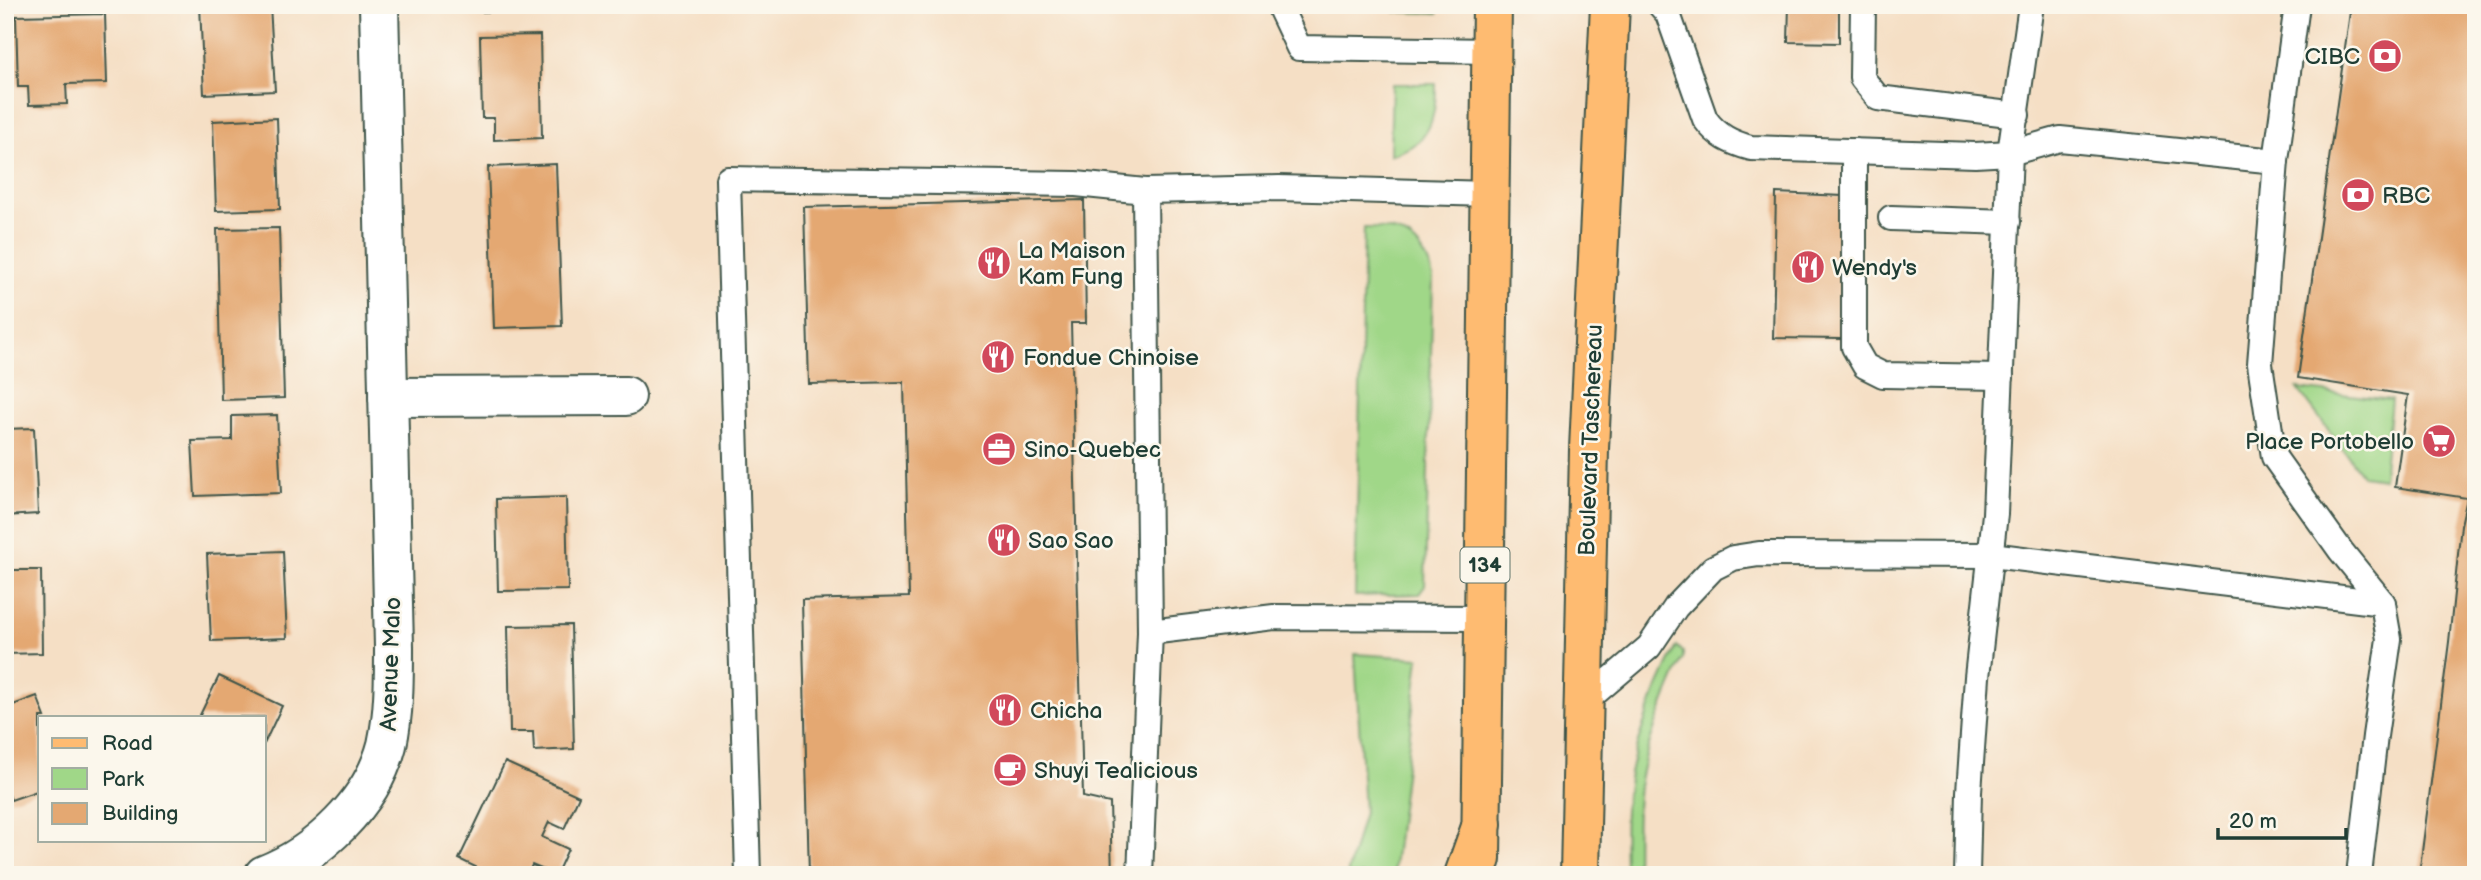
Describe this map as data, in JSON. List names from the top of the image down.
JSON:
{
  "streets": {
    "main road": ["Boulevard Taschereau", "134"],
    "street": ["Avenue Malo"]
  },
  "places": {
    "bank": ["CIBC", "RBC"],
    "restaurant": [
      "La Maison Kam Fung",
      "Wendy's",
      "Fondue Chinoise",
      "Sao Sao",
      "Chicha"
    ],
    "supermarket": ["Place Portobello"],
    "office": ["Sino-Quebec"],
    "cafe": ["Shuyi Tealicious"]
  },
  "legend": ["Road", "Park", "Building"],
  "scale_bar": "20 m"
}
